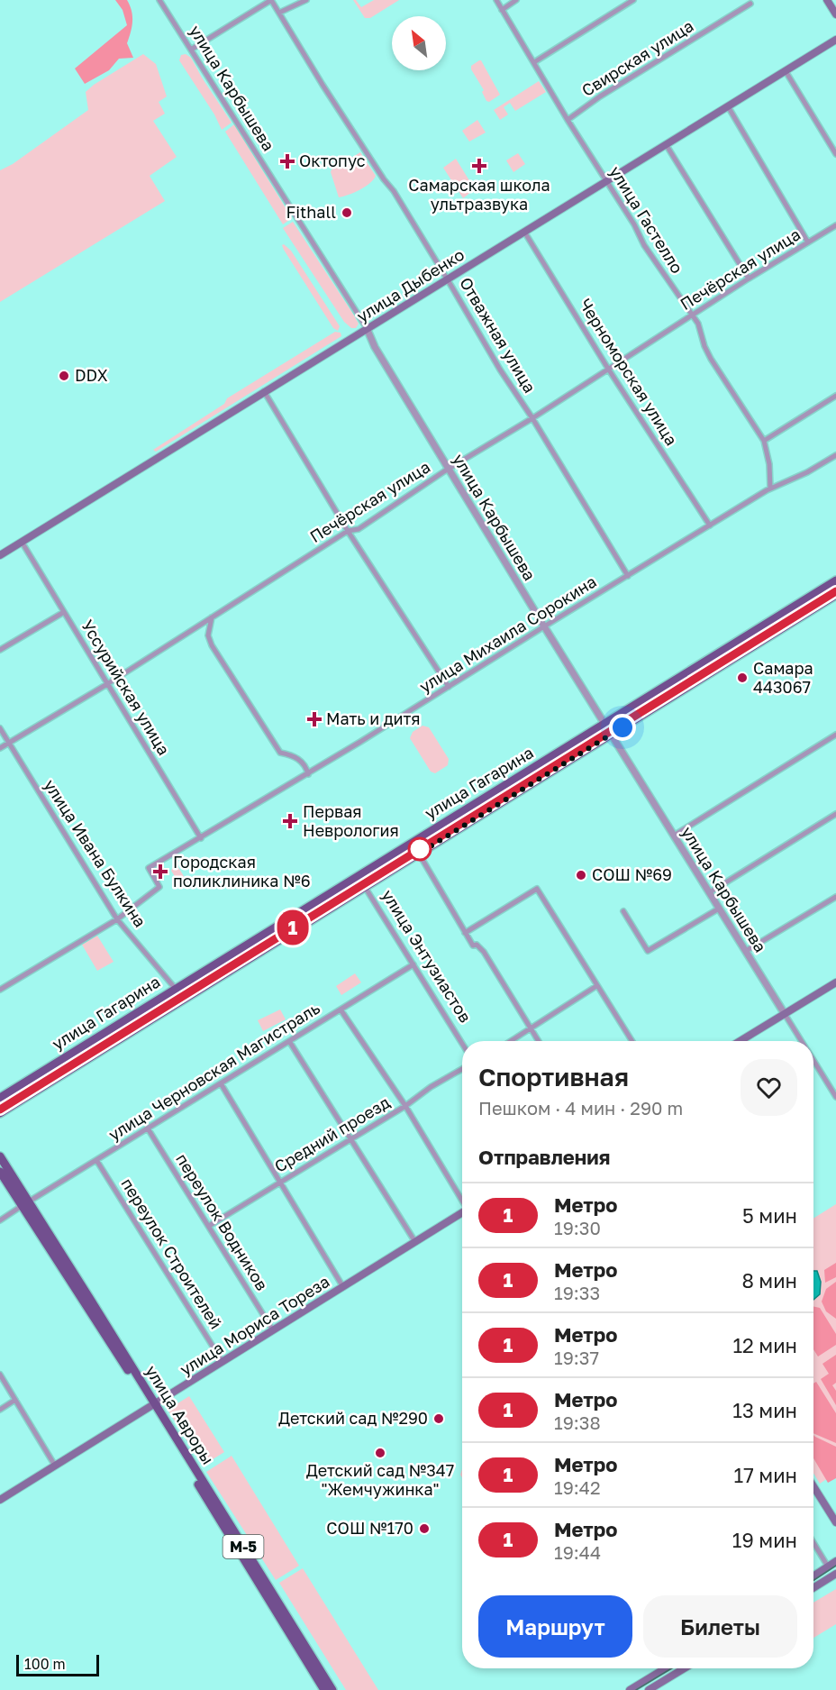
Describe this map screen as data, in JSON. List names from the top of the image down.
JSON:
{
  "streets": {
    "main road": [
      "улица Дыбенко",
      "улица Гагарина",
      "улица Энтузиастов",
      "улица Мориса Тореза",
      "улица Авроры",
      "М-5"
    ],
    "street": [
      "Свирская улица",
      "улица Карбышева",
      "улица Гастелло",
      "Печёрская улица",
      "Отважная улица",
      "Черноморская улица",
      "улица Михаила Сорокина",
      "Уссурийская улица",
      "улица Ивана Булкина",
      "улица Черновская Магистраль",
      "Средний проезд",
      "переулок Водников",
      "переулок Строителей"
    ]
  },
  "crossings": [
    ["Свирская улица", "улица Гастелло"],
    ["улица Карбышева", "Печёрская улица"],
    ["улица Карбышева", "улица Дыбенко"],
    ["улица Карбышева", "улица Михаила Сорокина"],
    ["улица Карбышева", "улица Гагарина"],
    ["улица Гастелло", "Печёрская улица"],
    ["улица Гастелло", "улица Дыбенко"],
    ["улица Гастелло", "улица Михаила Сорокина"],
    ["Печёрская улица", "Отважная улица"],
    ["Печёрская улица", "Черноморская улица"],
    ["Печёрская улица", "Уссурийская улица"],
    ["Печёрская улица", "улица Ивана Булкина"],
    ["улица Дыбенко", "Отважная улица"],
    ["улица Дыбенко", "Черноморская улица"],
    ["улица Дыбенко", "Уссурийская улица"],
    ["Отважная улица", "улица Михаила Сорокина"],
    ["Черноморская улица", "улица Михаила Сорокина"],
    ["улица Михаила Сорокина", "Уссурийская улица"],
    ["улица Михаила Сорокина", "улица Ивана Булкина"],
    ["улица Гагарина", "улица Ивана Булкина"],
    ["улица Гагарина", "улица Энтузиастов"],
    ["улица Энтузиастов", "улица Черновская Магистраль"],
    ["улица Черновская Магистраль", "переулок Водников"],
    ["улица Черновская Магистраль", "переулок Строителей"],
    ["улица Черновская Магистраль", "улица Авроры"],
    ["Средний проезд", "переулок Водников"],
    ["переулок Водников", "улица Мориса Тореза"],
    ["переулок Строителей", "улица Мориса Тореза"],
    ["улица Мориса Тореза", "улица Авроры"]
  ],
  "places": {
    "health": [
      "Октопус",
      "Самарская школа ультразвука",
      "Мать и дитя",
      "Первая Неврология",
      "Городская поликлиника №6"
    ],
    "other": [
      "Fithall",
      "DDX",
      "Самара 443067",
      "СОШ №69",
      "Детский сад №290",
      "Детский сад №347 \"Жемчужинка\"",
      "СОШ №170"
    ]
  },
  "lines": ["metro line 1"],
  "scale_bar": "100 m",
  "north": "top left",
  "page": {
    "on_map": "1",
    "heading": [
      ["Спортивная", "Пешком · 4 мин · 290 m"],
      "Отправления"
    ],
    "list": [
      {
        "mark": "1",
        "name": "Метро",
        "note": "19:30",
        "value": "5 мин"
      },
      {
        "mark": "1",
        "name": "Метро",
        "note": "19:33",
        "value": "8 мин"
      },
      {
        "mark": "1",
        "name": "Метро",
        "note": "19:37",
        "value": "12 мин"
      },
      {
        "mark": "1",
        "name": "Метро",
        "note": "19:38",
        "value": "13 мин"
      },
      {
        "mark": "1",
        "name": "Метро",
        "note": "19:42",
        "value": "17 мин"
      },
      {
        "mark": "1",
        "name": "Метро",
        "note": "19:44",
        "value": "19 мин"
      }
    ],
    "buttons": ["Маршрут", "Билеты"],
    "scale": "100 m"
  }
}
